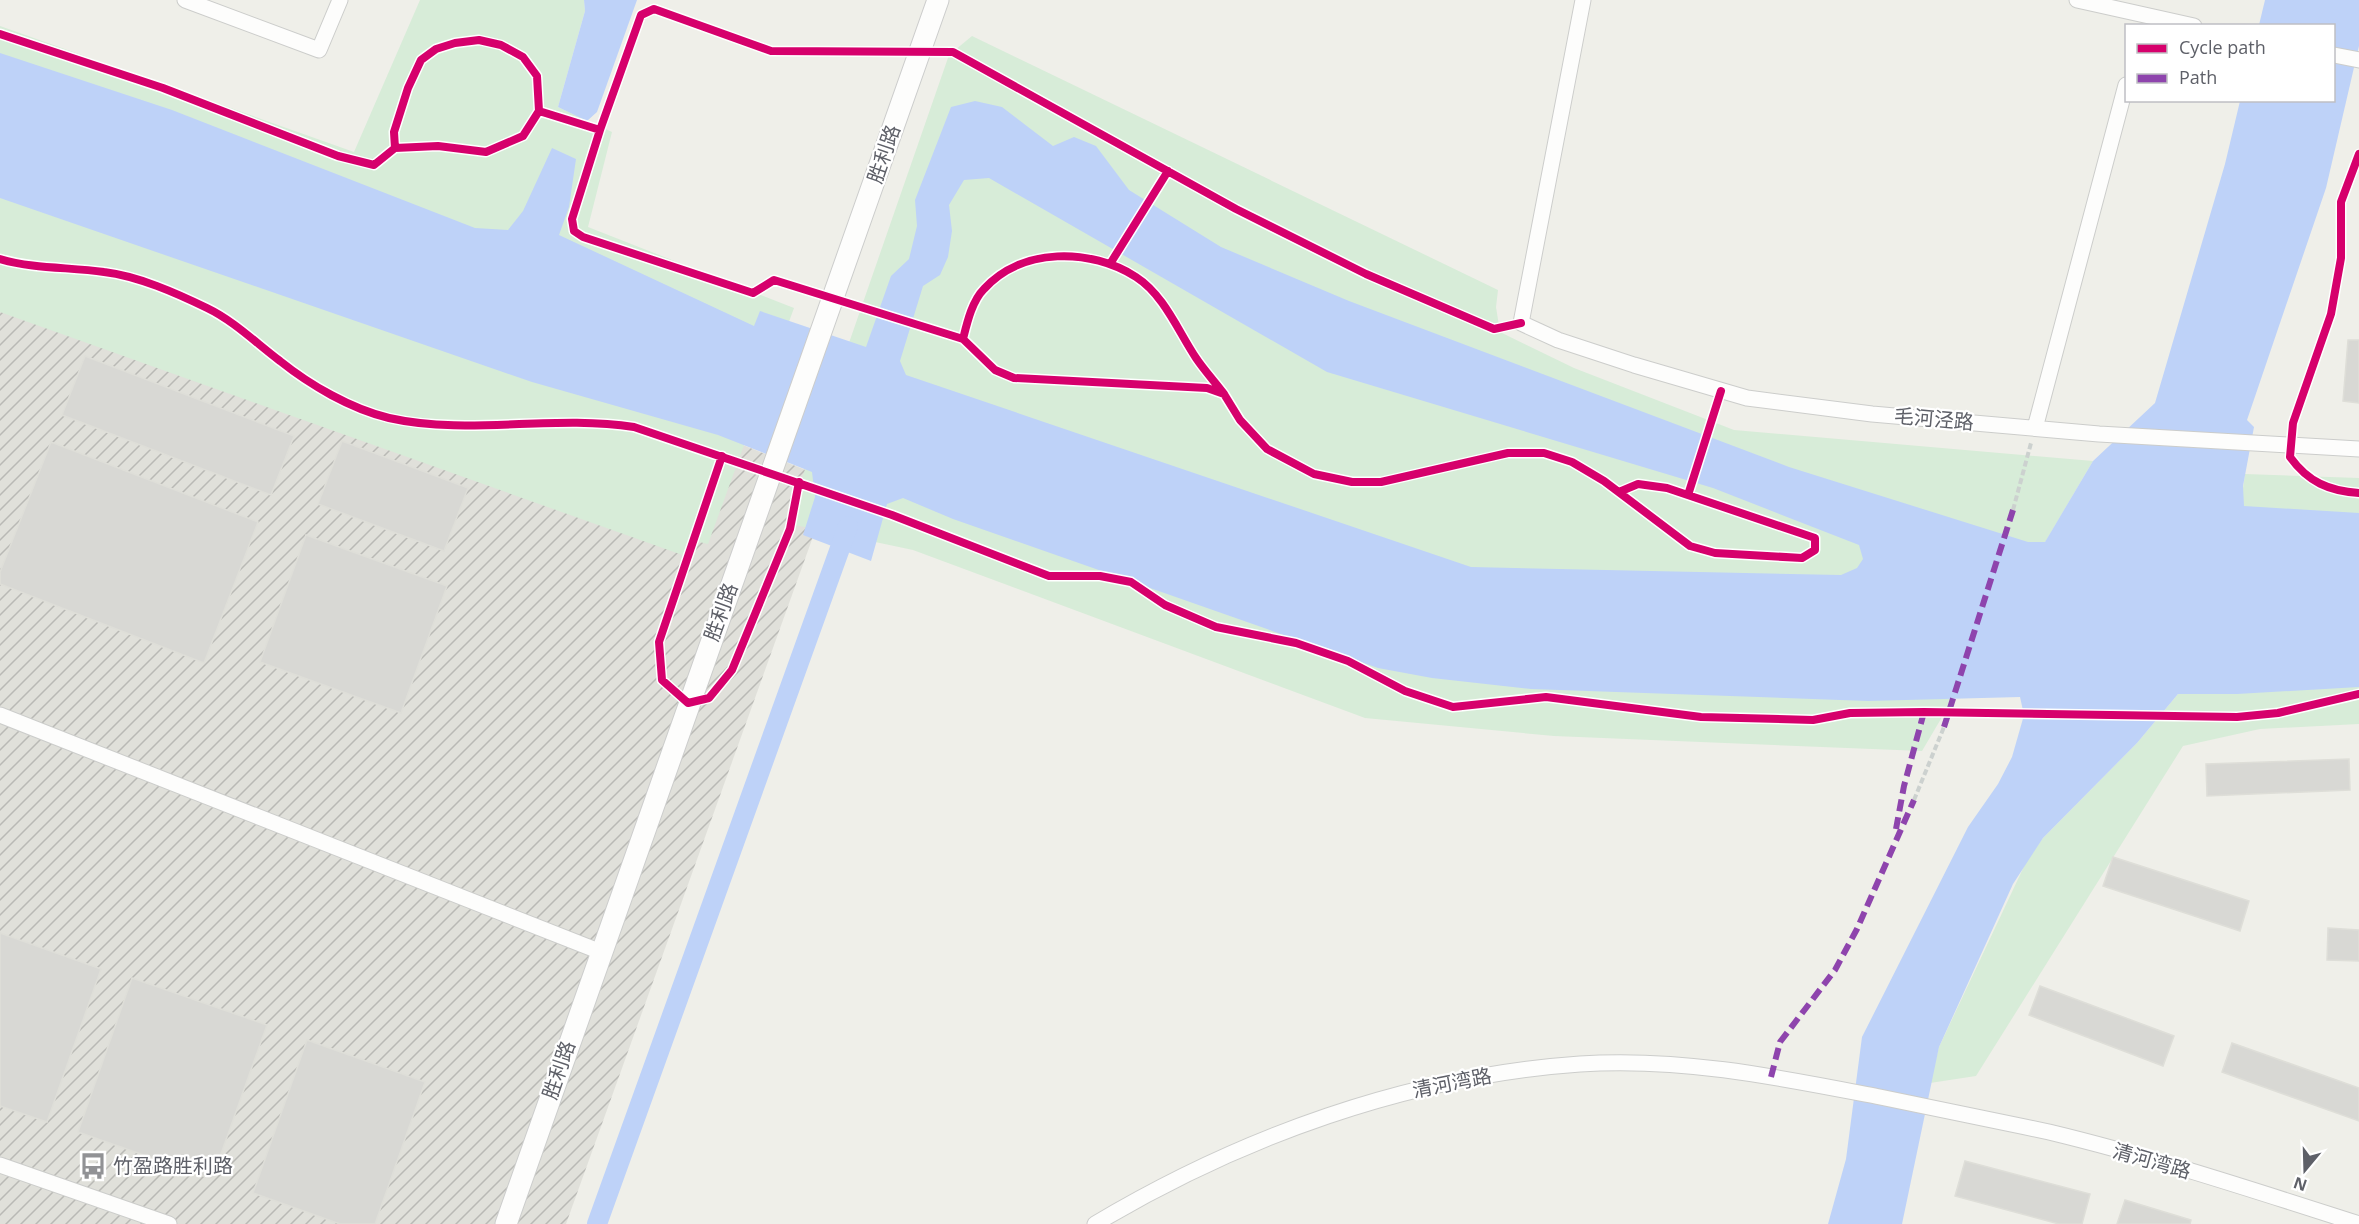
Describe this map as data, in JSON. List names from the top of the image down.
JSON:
{
  "streets": {
    "main road": ["胜利路"],
    "street": ["毛河泾路", "清河湾路"]
  },
  "places": {
    "bus stop": ["竹盈路胜利路"]
  },
  "legend": ["Cycle path", "Path"],
  "north": "bottom"
}
